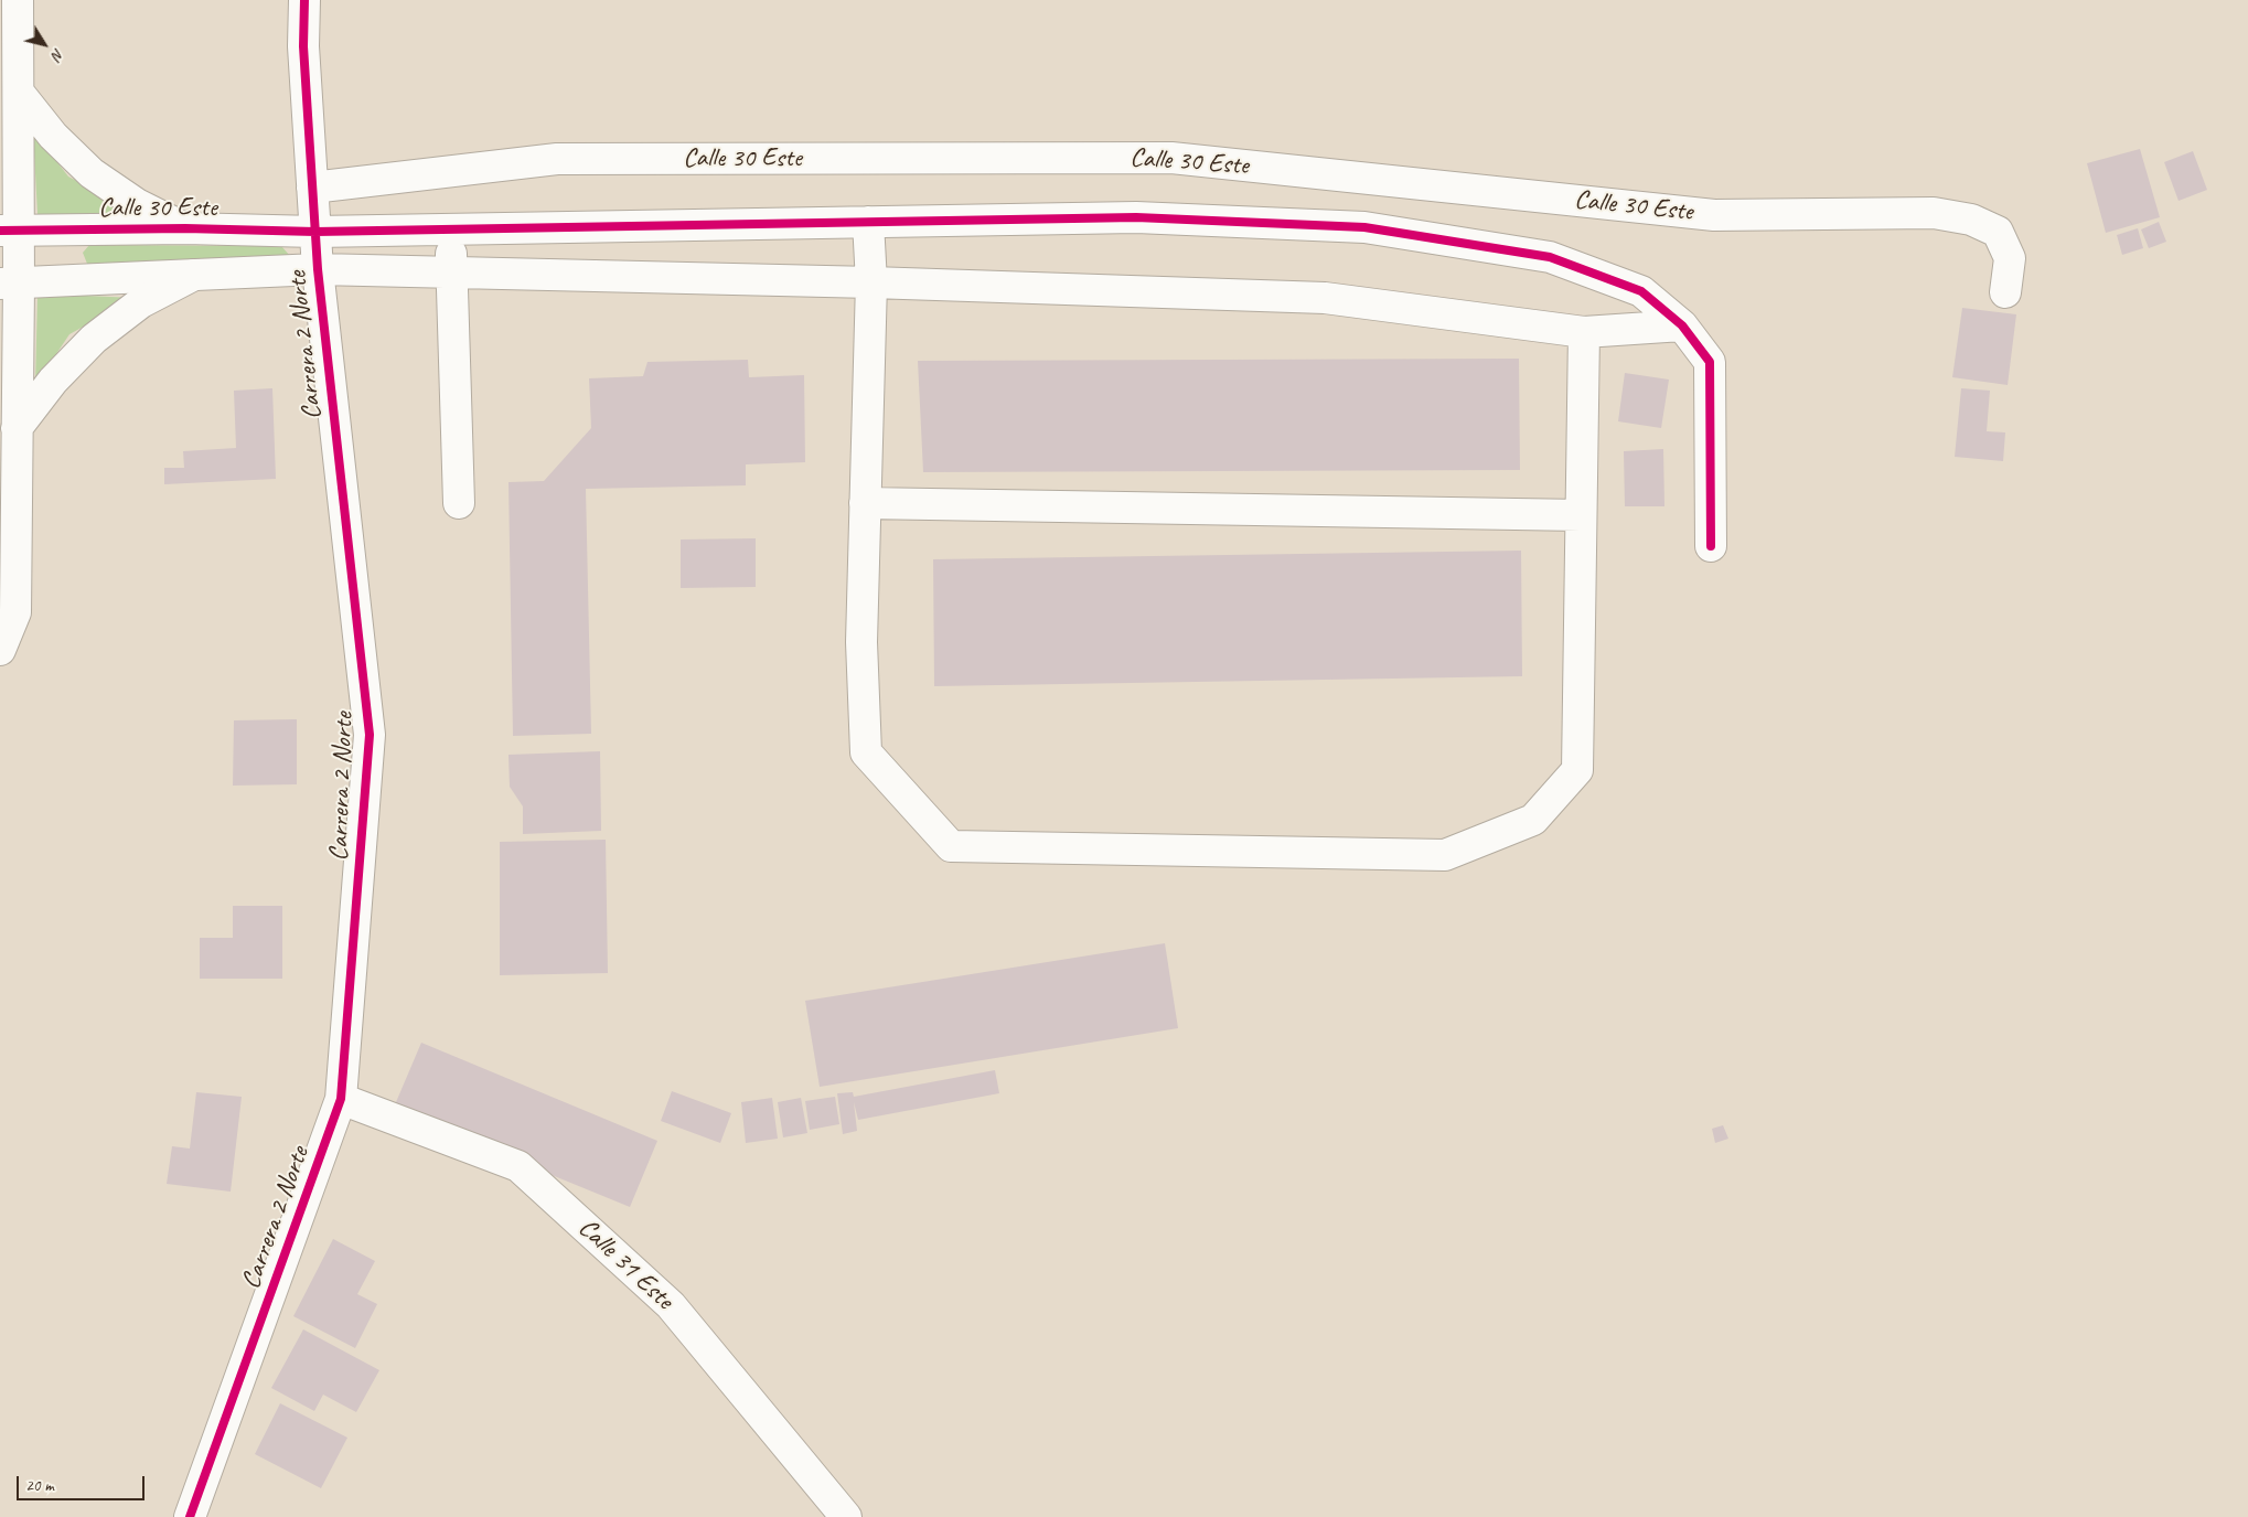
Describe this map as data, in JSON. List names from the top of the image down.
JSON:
{
  "streets": {
    "main road": ["Calle 30 Este", "Carrera 2 Norte", "Calle 31 Este"]
  },
  "crossings": [
    ["Calle 30 Este", "Carrera 2 Norte"],
    ["Carrera 2 Norte", "Calle 31 Este"]
  ],
  "scale_bar": "20 m",
  "north": "bottom right"
}
